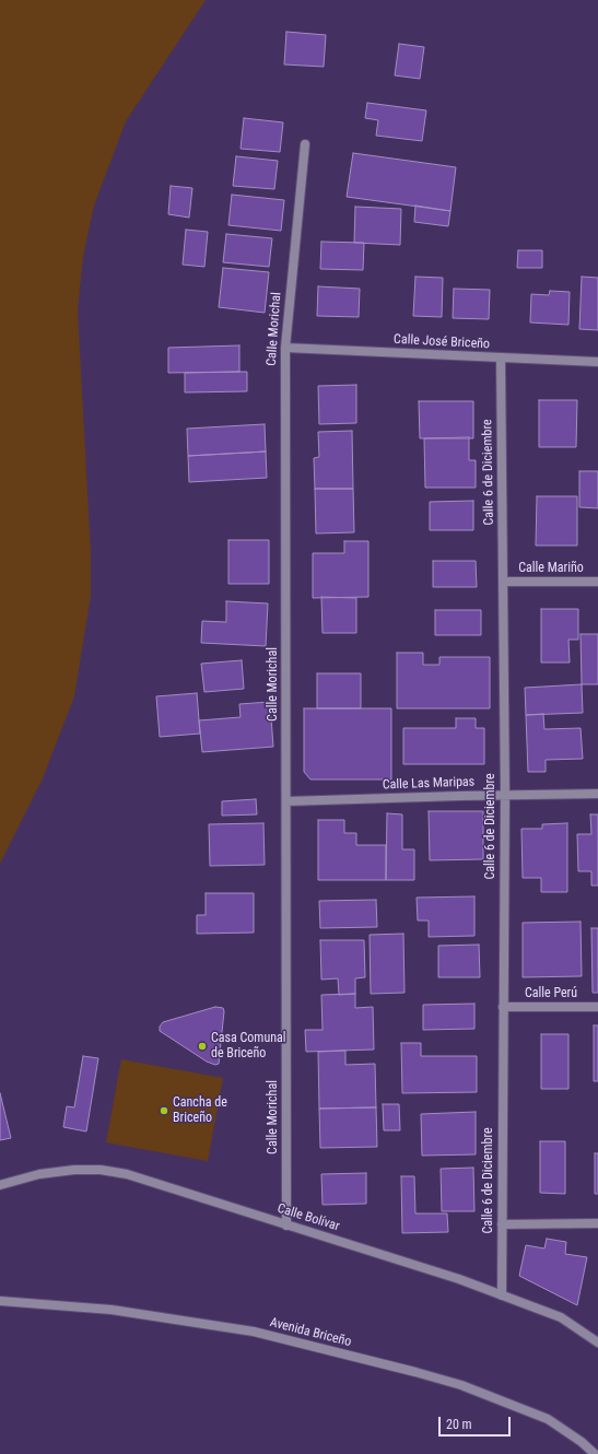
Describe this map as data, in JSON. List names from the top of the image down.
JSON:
{
  "streets": {
    "street": [
      "Calle Morichal",
      "Calle José Briceño",
      "Calle 6 de Diciembre",
      "Calle Mariño",
      "Calle Las Maripas",
      "Calle Perú",
      "Calle Bolívar",
      "Avenida Briceño"
    ]
  },
  "crossings": [
    ["Calle Morichal", "Calle José Briceño"],
    ["Calle Morichal", "Calle Las Maripas"],
    ["Calle Morichal", "Calle Bolívar"],
    ["Calle José Briceño", "Calle 6 de Diciembre"],
    ["Calle 6 de Diciembre", "Calle Mariño"],
    ["Calle 6 de Diciembre", "Calle Las Maripas"],
    ["Calle 6 de Diciembre", "Calle Perú"],
    ["Calle 6 de Diciembre", "Calle Bolívar"]
  ],
  "places": ["Casa Comunal de Briceño", "Cancha de Briceño"],
  "scale_bar": "20 m"
}
